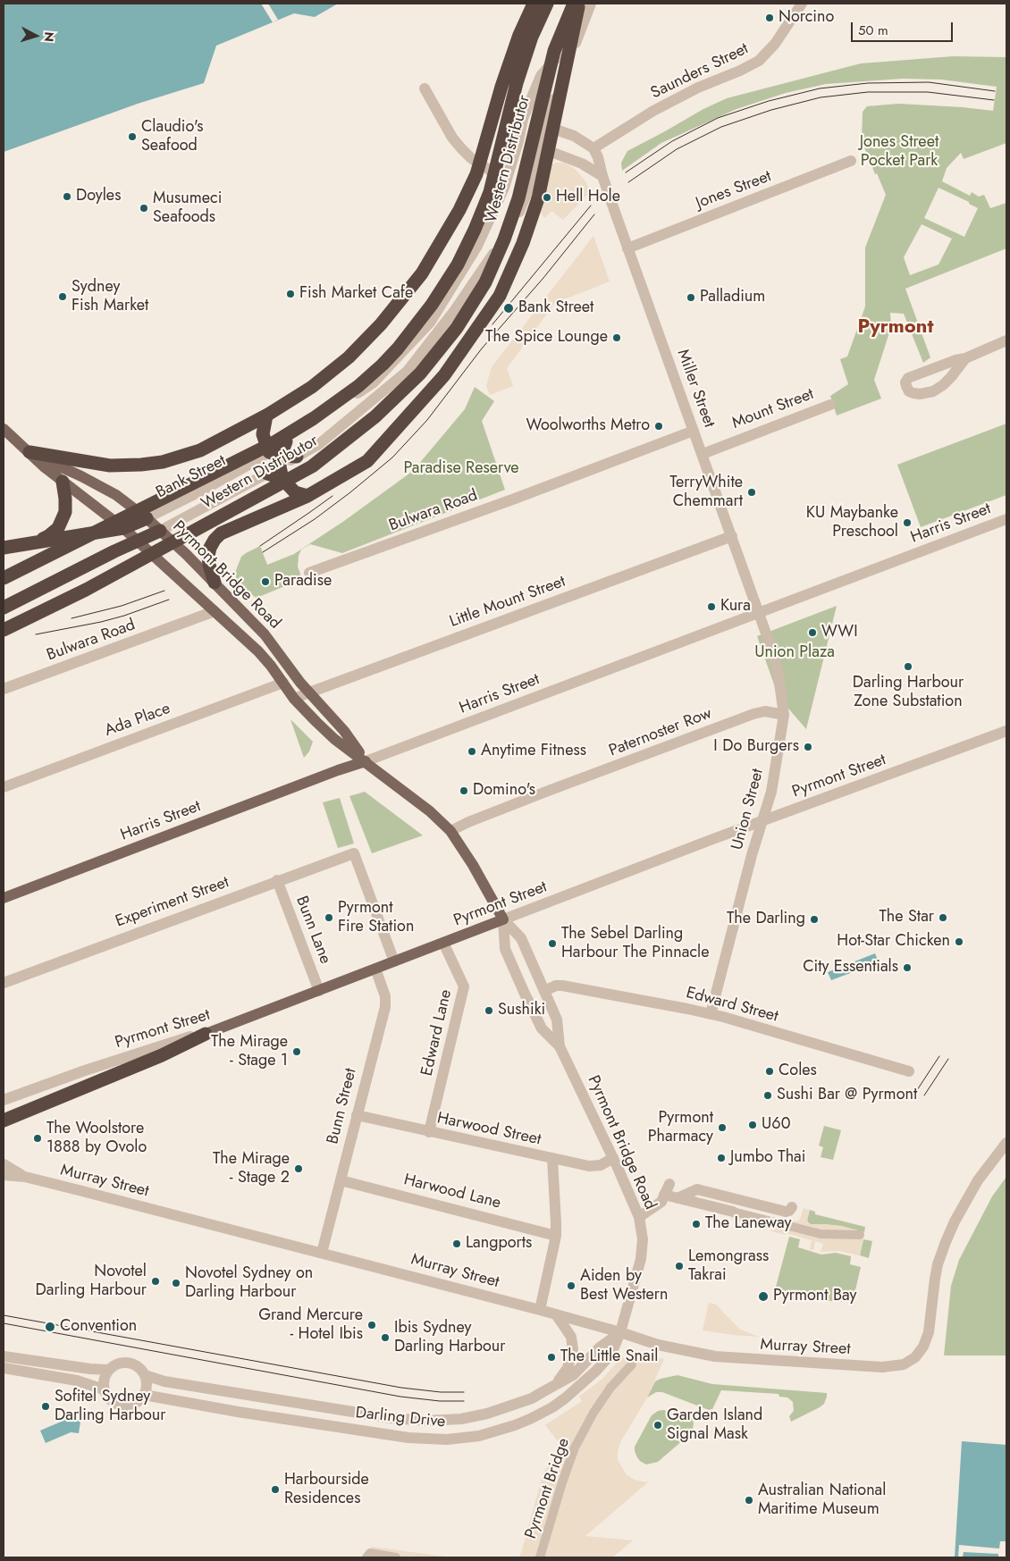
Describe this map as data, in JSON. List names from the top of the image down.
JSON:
{
  "streets": {
    "highway": ["Western Distributor"],
    "main road": ["Harris Street", "Pyrmont Bridge Road", "Pyrmont Street"],
    "street": [
      "Saunders Street",
      "Jones Street",
      "Miller Street",
      "Mount Street",
      "Bank Street",
      "Bulwara Road",
      "Little Mount Street",
      "Ada Place",
      "Paternoster Row",
      "Union Street",
      "Experiment Street",
      "Bunn Lane",
      "Edward Street",
      "Edward Lane",
      "Bunn Street",
      "Harwood Street",
      "Murray Street",
      "Harwood Lane",
      "Darling Drive",
      "Pyrmont Bridge"
    ]
  },
  "crossings": [
    ["Saunders Street", "Miller Street"],
    ["Jones Street", "Miller Street"],
    ["Miller Street", "Mount Street"],
    ["Miller Street", "Bulwara Road"],
    ["Miller Street", "Harris Street"],
    ["Miller Street", "Little Mount Street"],
    ["Miller Street", "Union Street"],
    ["Bank Street", "Pyrmont Bridge Road"],
    ["Bulwara Road", "Pyrmont Bridge Road"],
    ["Harris Street", "Pyrmont Bridge Road"],
    ["Harris Street", "Union Street"],
    ["Pyrmont Bridge Road", "Little Mount Street"],
    ["Pyrmont Bridge Road", "Ada Place"],
    ["Pyrmont Bridge Road", "Paternoster Row"],
    ["Pyrmont Bridge Road", "Pyrmont Street"],
    ["Pyrmont Bridge Road", "Edward Street"],
    ["Pyrmont Bridge Road", "Harwood Street"],
    ["Pyrmont Bridge Road", "Murray Street"],
    ["Pyrmont Bridge Road", "Darling Drive"],
    ["Paternoster Row", "Union Street"],
    ["Pyrmont Street", "Union Street"],
    ["Pyrmont Street", "Experiment Street"],
    ["Pyrmont Street", "Bunn Lane"],
    ["Pyrmont Street", "Edward Lane"],
    ["Pyrmont Street", "Bunn Street"],
    ["Union Street", "Edward Street"],
    ["Experiment Street", "Bunn Lane"],
    ["Edward Lane", "Harwood Street"],
    ["Bunn Street", "Harwood Street"],
    ["Bunn Street", "Murray Street"],
    ["Bunn Street", "Harwood Lane"],
    ["Murray Street", "Darling Drive"]
  ],
  "districts": ["Pyrmont"],
  "parks": ["Jones Street Pocket Park", "Paradise Reserve", "Union Plaza"],
  "places": [
    "Norcino",
    "Claudio's Seafood",
    "Doyles",
    "Hell Hole",
    "Musumeci Seafoods",
    "Fish Market Cafe",
    "Sydney Fish Market",
    "Palladium",
    "Bank Street",
    "The Spice Lounge",
    "Woolworths Metro",
    "TerryWhite Chemmart",
    "KU Maybanke Preschool",
    "Paradise",
    "Kura",
    "WWI",
    "Darling Harbour Zone Substation",
    "I Do Burgers",
    "Anytime Fitness",
    "Domino's",
    "Pyrmont Fire Station",
    "The Star",
    "The Darling",
    "Hot-Star Chicken",
    "The Sebel Darling Harbour The Pinnacle",
    "City Essentials",
    "Sushiki",
    "The Mirage - Stage 1",
    "Coles",
    "Sushi Bar @ Pyrmont",
    "U60",
    "Pyrmont Pharmacy",
    "The Woolstore 1888 by Ovolo",
    "Jumbo Thai",
    "The Mirage - Stage 2",
    "The Laneway",
    "Langports",
    "Lemongrass Takrai",
    "Novotel Darling Harbour",
    "Novotel Sydney on Darling Harbour",
    "Aiden by Best Western",
    "Pyrmont Bay",
    "Grand Mercure - Hotel Ibis",
    "Convention",
    "Ibis Sydney Darling Harbour",
    "The Little Snail",
    "Sofitel Sydney Darling Harbour",
    "Garden Island Signal Mask",
    "Harbourside Residences",
    "Australian National Maritime Museum"
  ],
  "scale_bar": "50 m",
  "north": "right"
}
